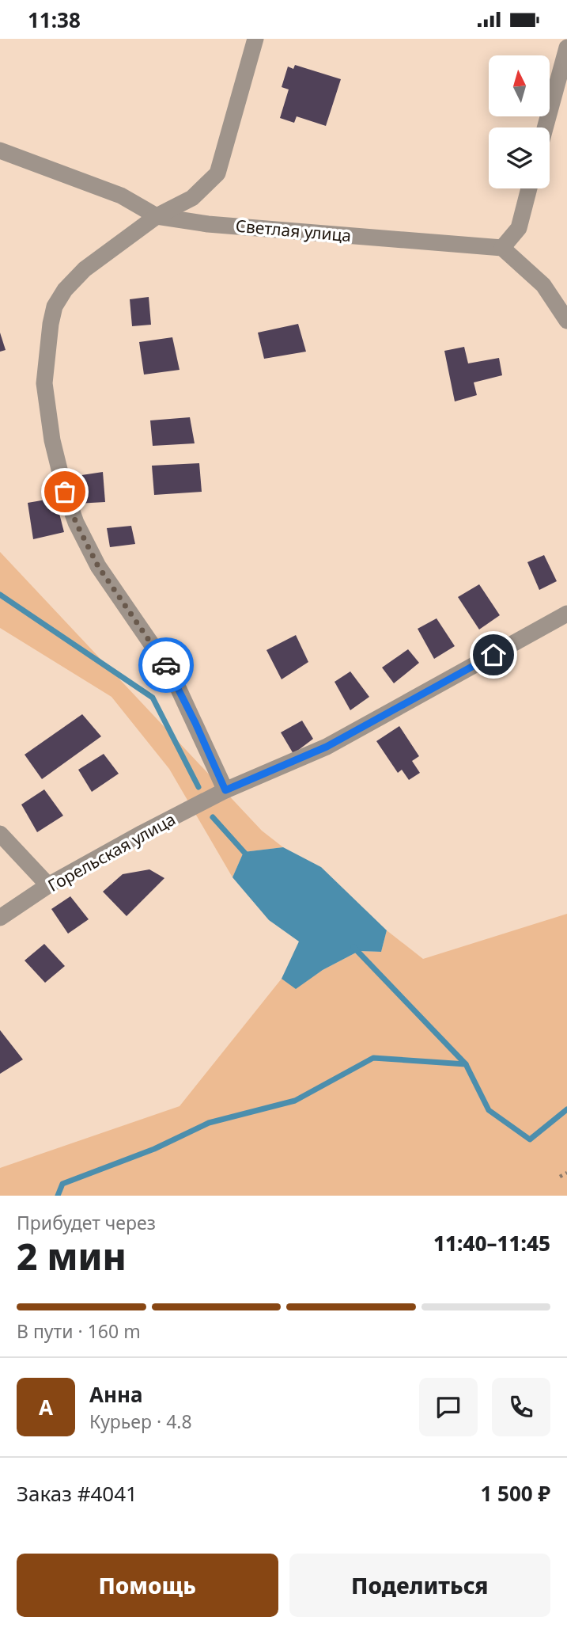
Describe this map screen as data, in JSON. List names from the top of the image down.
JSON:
{
  "streets": {
    "street": ["Светлая улица", "Горельская улица"]
  },
  "north": "top",
  "page": {
    "status": "11:38",
    "heading": ["2 мин", "Прибудет через", "11:40–11:45"],
    "panel": [
      "Анна",
      "Курьер · 4.8",
      "Заказ #4041",
      "1 500 ₽"
    ],
    "bar": "В пути · 160 m",
    "round": "А",
    "buttons": ["Помощь", "Поделиться"]
  }
}
